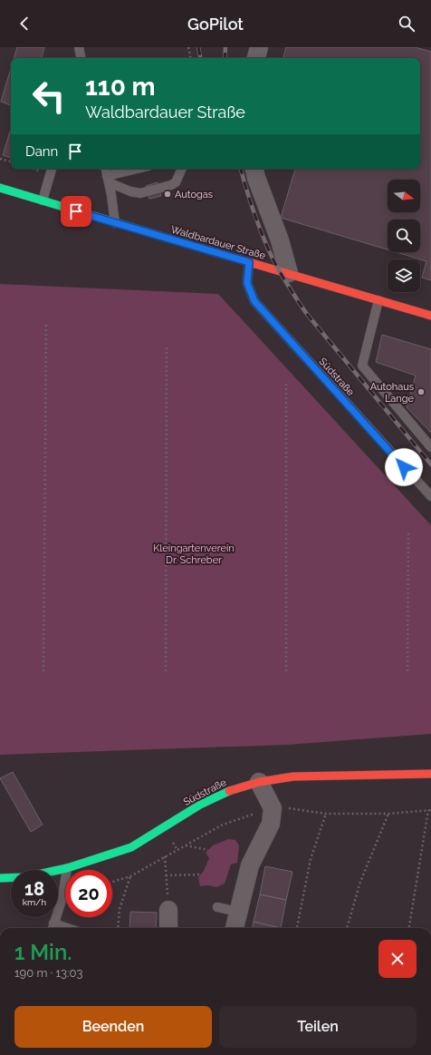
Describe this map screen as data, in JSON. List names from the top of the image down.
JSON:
{
  "streets": {
    "street": ["Waldbardauer Straße", "Südstraße"]
  },
  "crossings": [
    ["Waldbardauer Straße", "Südstraße"]
  ],
  "parks": ["Kleingartenverein Dr. Schreber"],
  "places": ["Autogas", "Autohaus Lange"],
  "north": "right",
  "page": {
    "header": "GoPilot",
    "turn": ["110 m", "Waldbardauer Straße"],
    "then": "Dann",
    "speed": "18 km/h",
    "limit": "20",
    "heading": ["1 Min.", "190 m · 13:03"],
    "buttons": ["Beenden", "Teilen"]
  }
}
